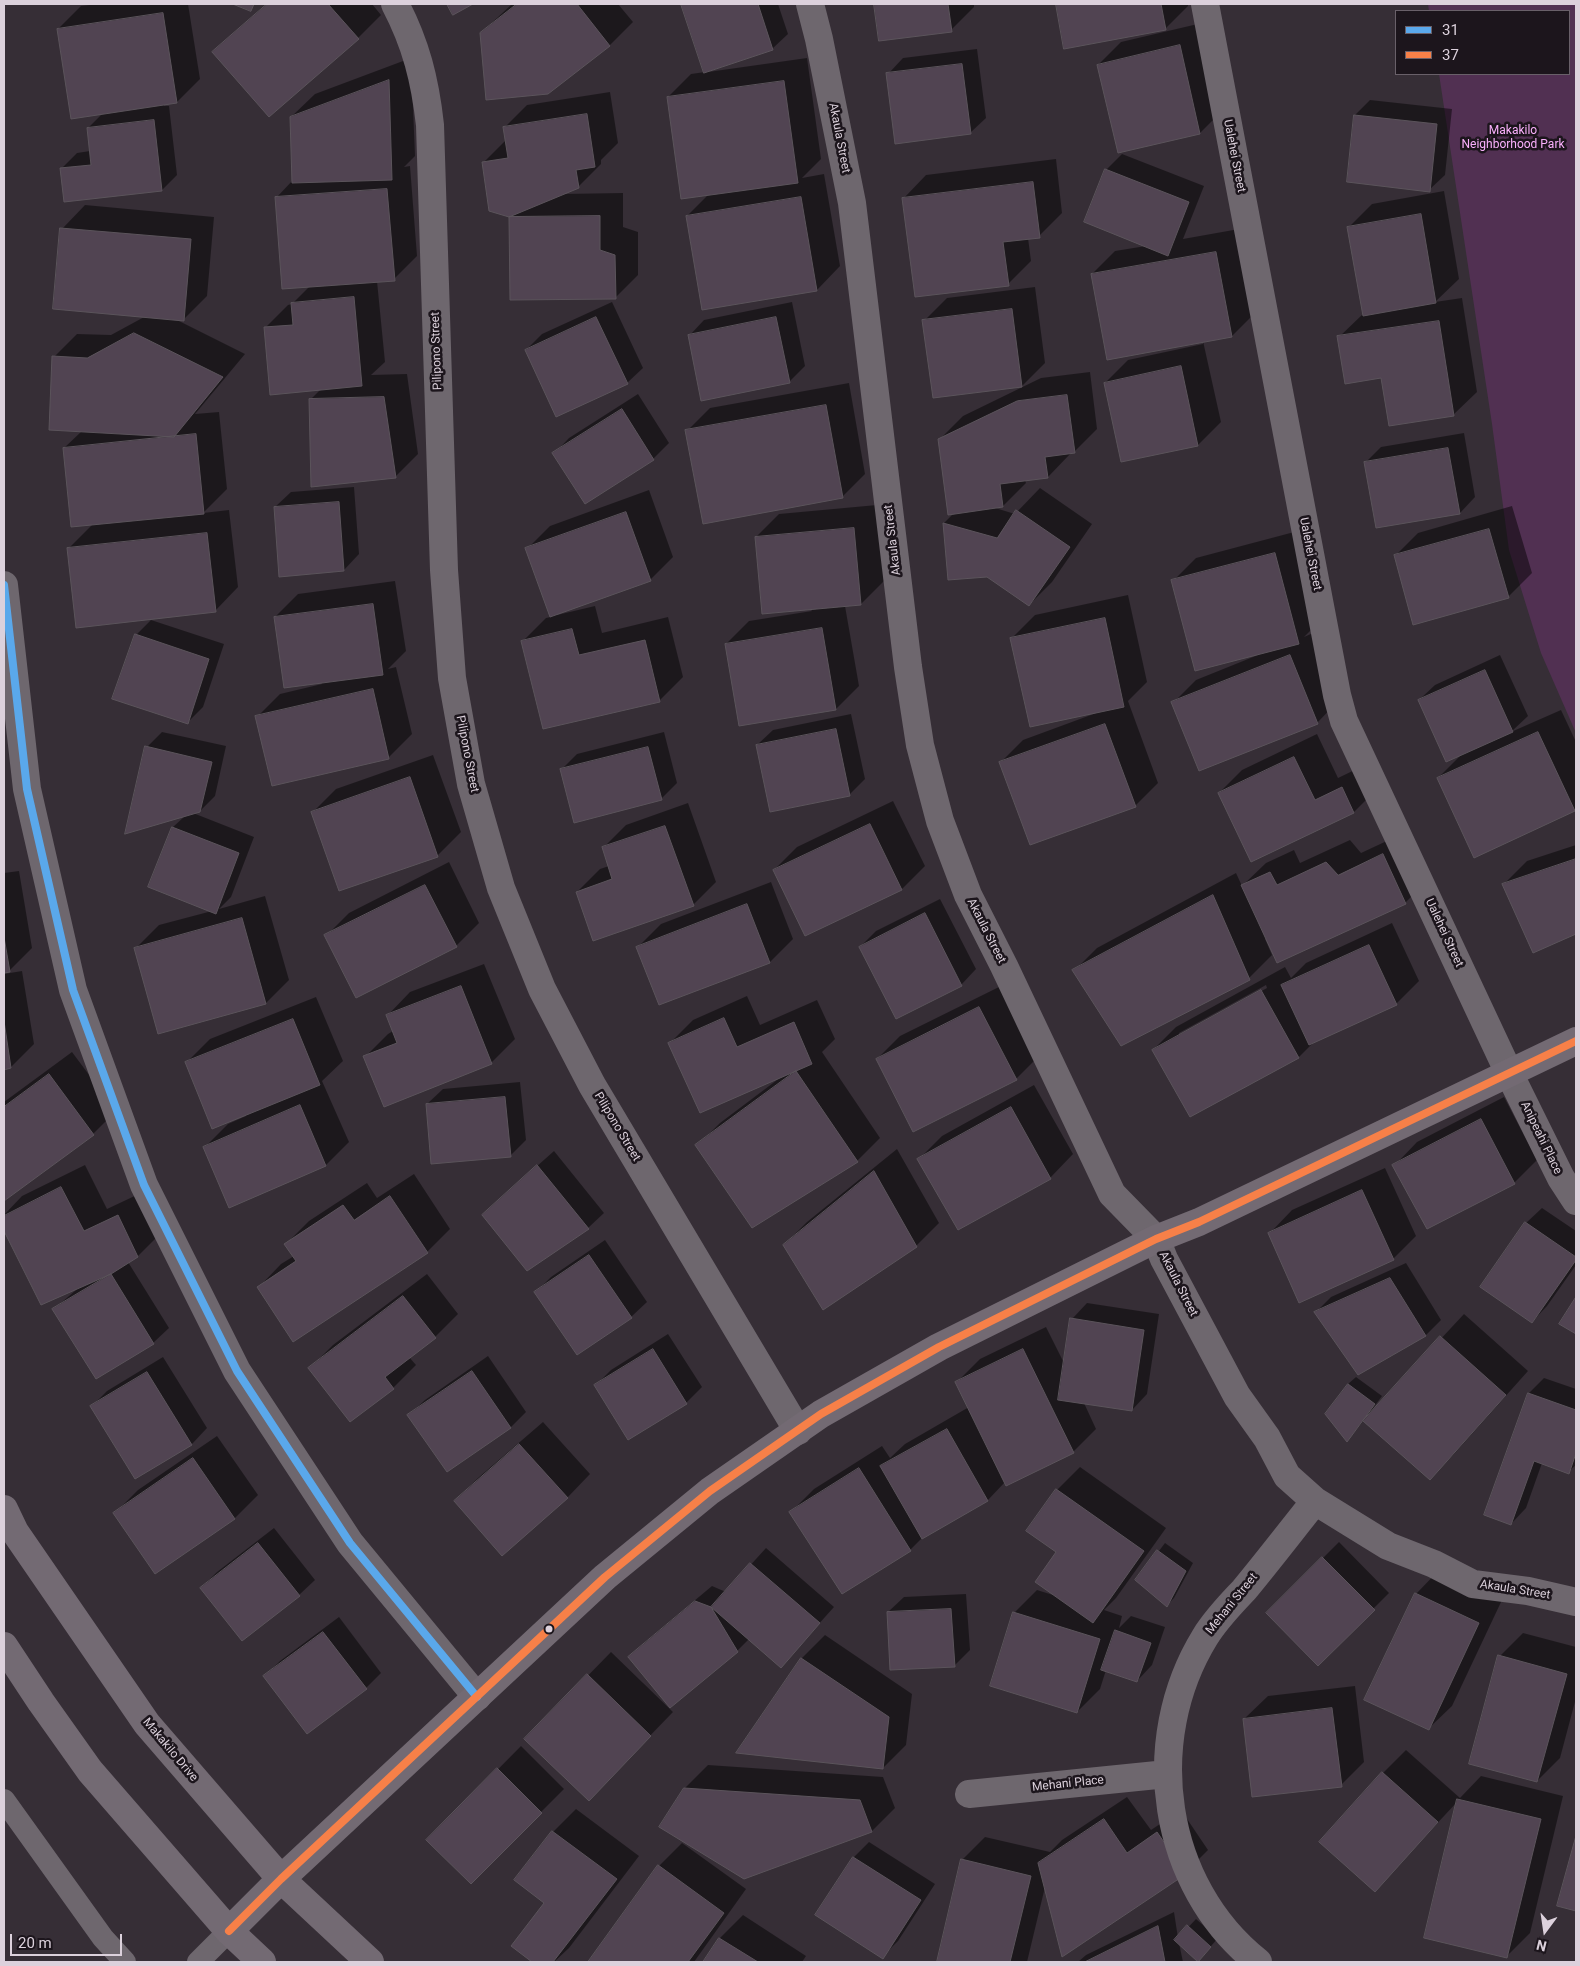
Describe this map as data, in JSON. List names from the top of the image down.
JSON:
{
  "streets": {
    "street": [
      "Akaula Street",
      "Ualehei Street",
      "Pilipono Street",
      "Anipeahi Place",
      "Mehani Street",
      "Makakilo Drive",
      "Mehani Place"
    ]
  },
  "crossings": [
    ["Akaula Street", "Mehani Street"],
    ["Ualehei Street", "Anipeahi Place"],
    ["Mehani Street", "Mehani Place"]
  ],
  "parks": ["Makakilo Neighborhood Park"],
  "lines": ["transit line 31", "transit line 37"],
  "legend": ["31", "37"],
  "scale_bar": "20 m",
  "north": "bottom"
}
